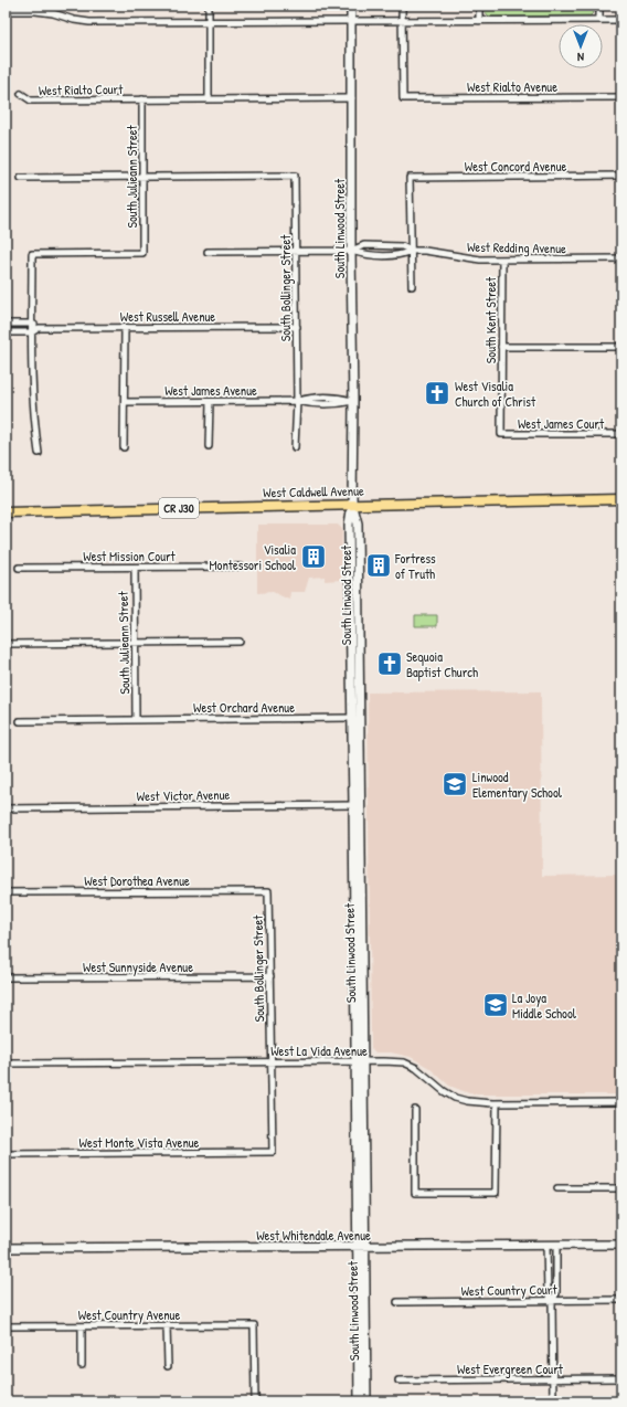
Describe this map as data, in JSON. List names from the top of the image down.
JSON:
{
  "streets": {
    "main road": ["West Caldwell Avenue", "CR J30"],
    "street": [
      "West Rialto Avenue",
      "West Rialto Court",
      "West Concord Avenue",
      "South Julieann Street",
      "South Linwood Street",
      "West Redding Avenue",
      "South Bollinger Street",
      "West Russell Avenue",
      "South Kent Street",
      "West James Avenue",
      "West James Court",
      "West Mission Court",
      "West Orchard Avenue",
      "West Victor Avenue",
      "West Dorothea Avenue",
      "West Sunnyside Avenue",
      "West La Vida Avenue",
      "West Monte Vista Avenue",
      "West Whitendale Avenue",
      "West Country Court",
      "West Country Avenue",
      "West Evergreen Court"
    ]
  },
  "crossings": [
    ["West Rialto Court", "South Julieann Street"],
    ["West Concord Avenue", "West Redding Avenue"],
    ["South Julieann Street", "South Bollinger Street"],
    ["South Julieann Street", "West Russell Avenue"],
    ["South Julieann Street", "West Mission Court"],
    ["South Julieann Street", "West Orchard Avenue"],
    ["South Linwood Street", "West Redding Avenue"],
    ["South Linwood Street", "West James Avenue"],
    ["South Linwood Street", "West Caldwell Avenue"],
    ["South Linwood Street", "West Orchard Avenue"],
    ["South Linwood Street", "West Victor Avenue"],
    ["South Linwood Street", "West La Vida Avenue"],
    ["South Linwood Street", "West Whitendale Avenue"],
    ["West Redding Avenue", "South Bollinger Street"],
    ["West Redding Avenue", "South Kent Street"],
    ["South Bollinger Street", "West Russell Avenue"],
    ["South Bollinger Street", "West James Avenue"],
    ["South Bollinger Street", "West Dorothea Avenue"],
    ["South Bollinger Street", "West Sunnyside Avenue"],
    ["South Bollinger Street", "West La Vida Avenue"],
    ["South Bollinger Street", "West Monte Vista Avenue"],
    ["South Kent Street", "West James Court"]
  ],
  "places": {
    "church": ["West Visalia Church of Christ", "Sequoia Baptist Church"],
    "building": ["Visalia Montessori School", "Fortress of Truth"],
    "school or university": ["Linwood Elementary School", "La Joya Middle School"]
  },
  "north": "bottom"
}
